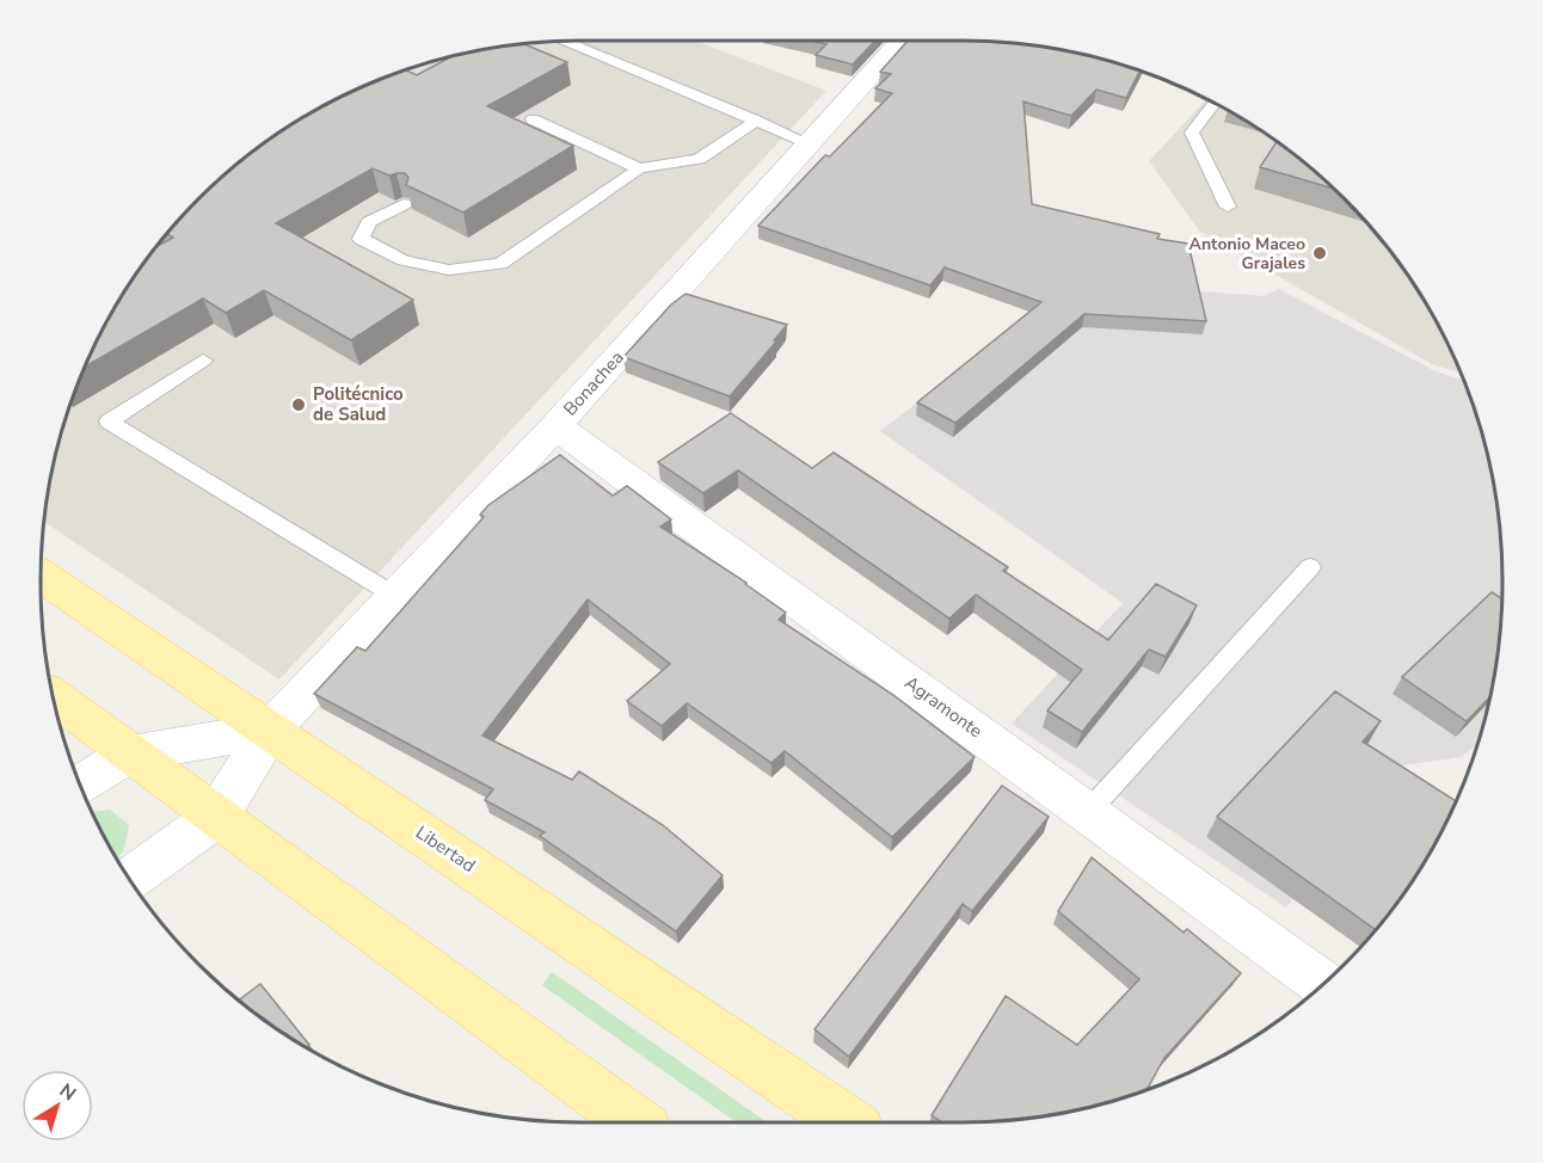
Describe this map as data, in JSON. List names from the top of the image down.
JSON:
{
  "streets": {
    "main road": ["Libertad"],
    "street": ["Bonachea", "Agramonte"]
  },
  "crossings": [
    ["Bonachea", "Agramonte"],
    ["Bonachea", "Libertad"]
  ],
  "places": ["Antonio Maceo Grajales", "Politécnico de Salud"],
  "north": "top right"
}
